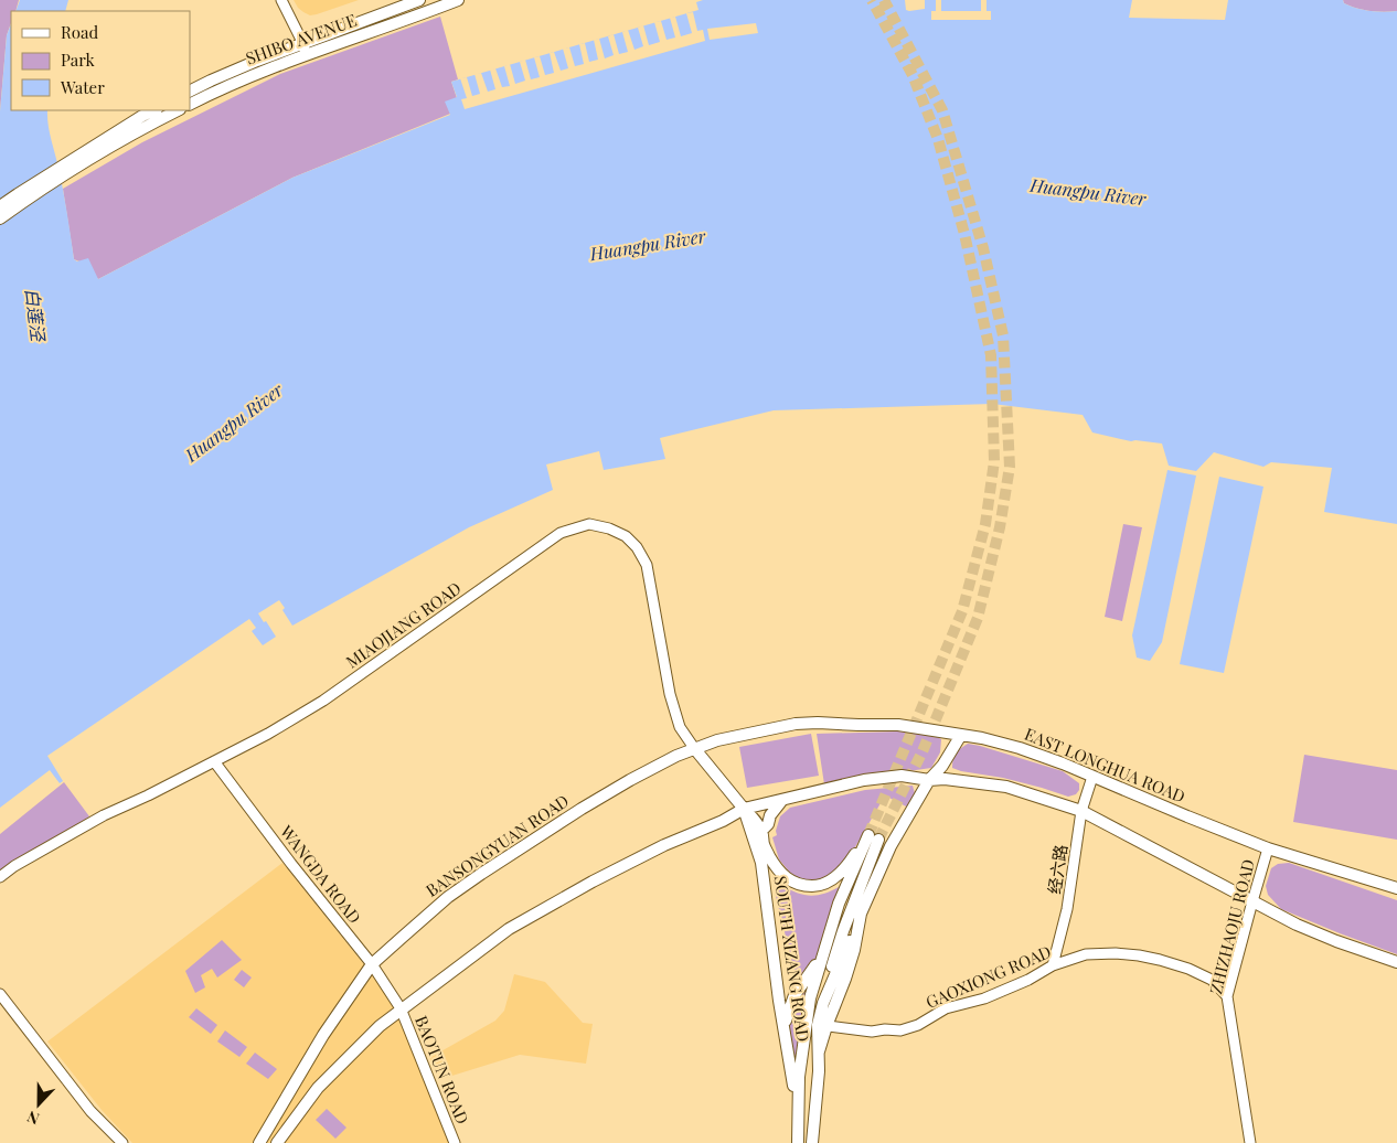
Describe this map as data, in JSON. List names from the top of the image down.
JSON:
{
  "streets": {
    "main road": [
      "SHIBO AVENUE",
      "EAST LONGHUA ROAD",
      "BANSONGYUAN ROAD",
      "SOUTH XIZANG ROAD"
    ],
    "street": [
      "MIAOJIANG ROAD",
      "经六路",
      "WANGDA ROAD",
      "ZHIZHAOJU ROAD",
      "GAOXIONG ROAD",
      "BAOTUN ROAD"
    ]
  },
  "crossings": [
    ["MIAOJIANG ROAD", "EAST LONGHUA ROAD"],
    ["MIAOJIANG ROAD", "BANSONGYUAN ROAD"],
    ["MIAOJIANG ROAD", "WANGDA ROAD"],
    ["MIAOJIANG ROAD", "SOUTH XIZANG ROAD"],
    ["EAST LONGHUA ROAD", "BANSONGYUAN ROAD"],
    ["EAST LONGHUA ROAD", "经六路"],
    ["EAST LONGHUA ROAD", "ZHIZHAOJU ROAD"],
    ["EAST LONGHUA ROAD", "SOUTH XIZANG ROAD"],
    ["BANSONGYUAN ROAD", "WANGDA ROAD"],
    ["BANSONGYUAN ROAD", "SOUTH XIZANG ROAD"],
    ["经六路", "GAOXIONG ROAD"],
    ["WANGDA ROAD", "BAOTUN ROAD"],
    ["ZHIZHAOJU ROAD", "GAOXIONG ROAD"],
    ["SOUTH XIZANG ROAD", "GAOXIONG ROAD"]
  ],
  "water": ["Huangpu River", "白莲泾"],
  "legend": ["Road", "Park", "Water"],
  "north": "bottom"
}
